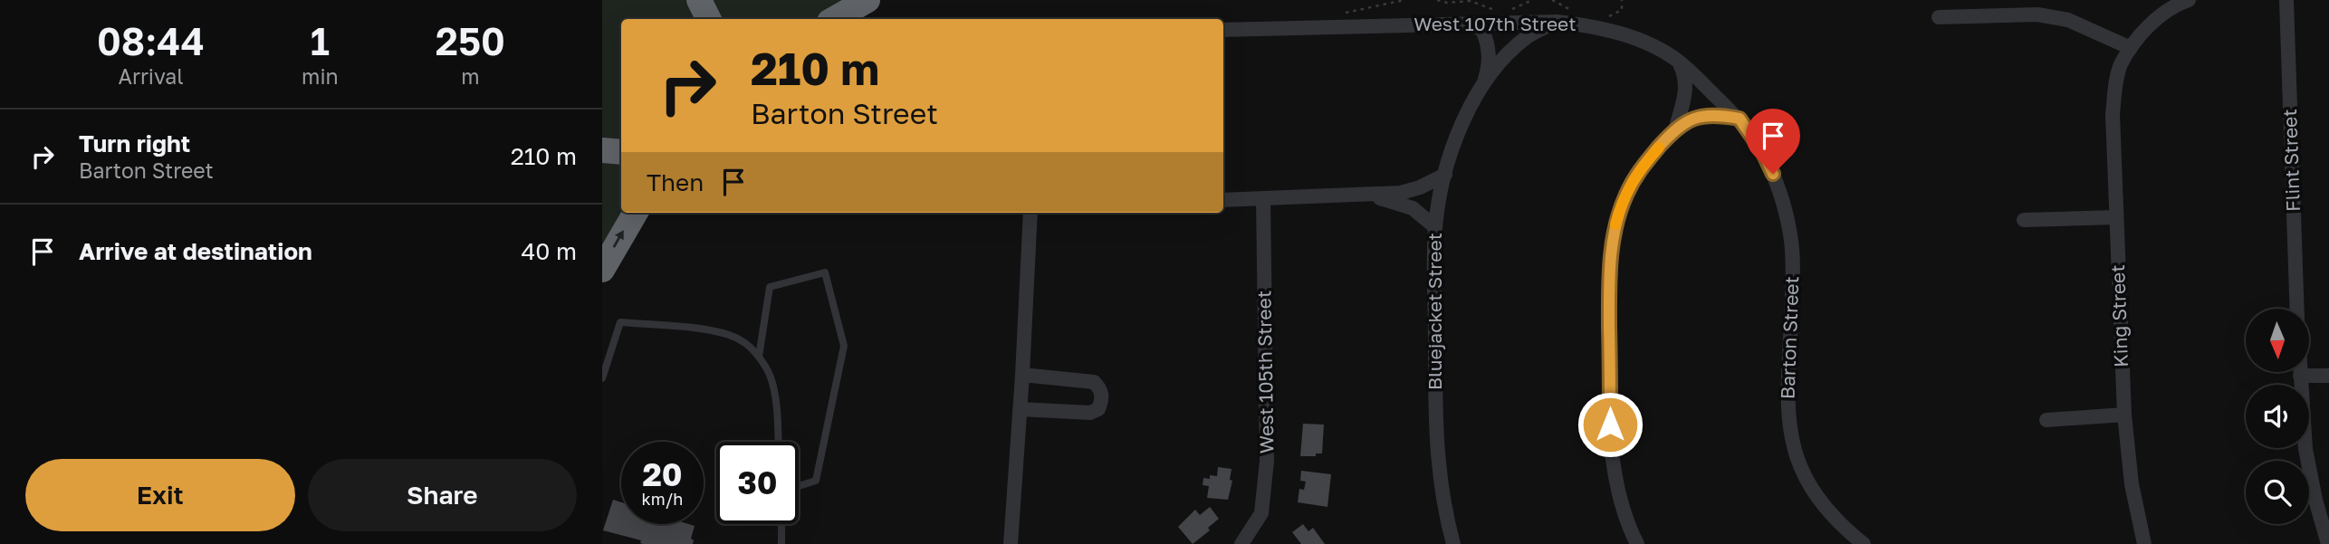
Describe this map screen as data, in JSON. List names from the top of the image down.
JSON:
{
  "streets": {
    "street": [
      "West 107th Street",
      "Flint Street",
      "Bluejacket Street",
      "King Street",
      "Barton Street",
      "West 105th Street"
    ]
  },
  "crossings": [
    ["West 107th Street", "Bluejacket Street"],
    ["West 107th Street", "Barton Street"]
  ],
  "north": "bottom",
  "page": {
    "eta": [
      "08:44",
      "Arrival",
      "1",
      "min",
      "250",
      "m"
    ],
    "turn": ["210 m", "Barton Street"],
    "list": [
      {
        "name": "Turn right",
        "note": "Barton Street",
        "value": "210 m"
      },
      {
        "name": "Arrive at destination",
        "value": "40 m"
      }
    ],
    "then": "Then",
    "speed": "20 km/h",
    "limit": "30",
    "buttons": ["Exit", "Share"]
  }
}
